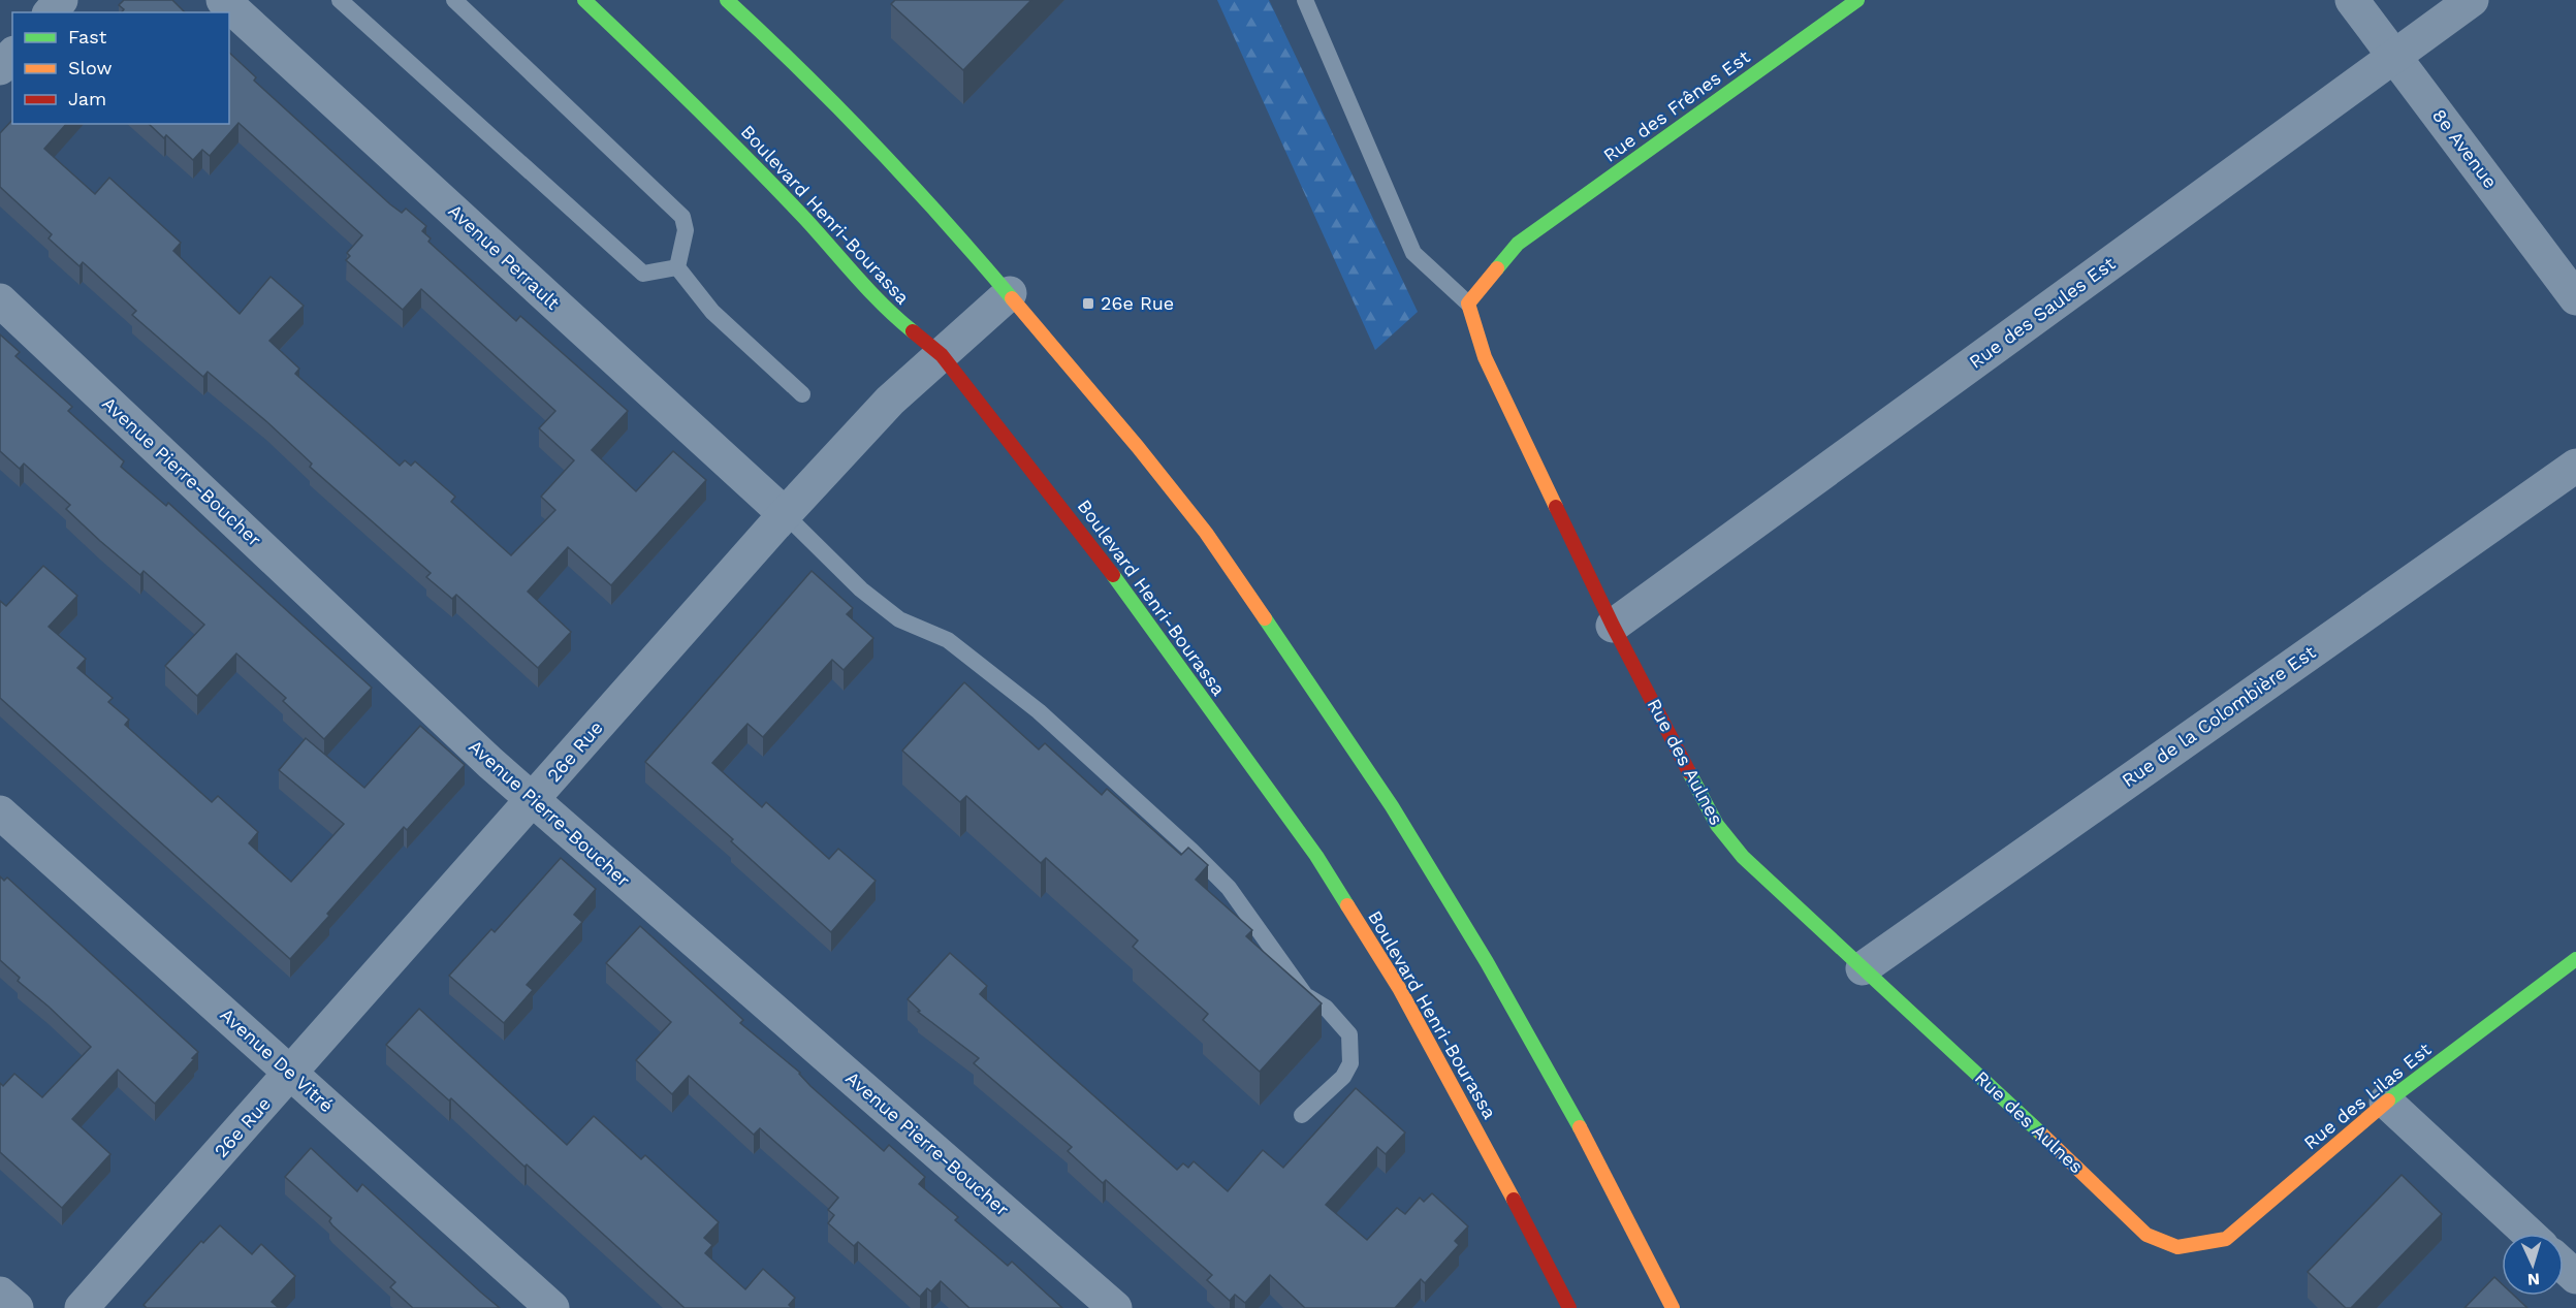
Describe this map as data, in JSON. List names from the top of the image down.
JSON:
{
  "streets": {
    "main road": [
      "Rue des Frênes Est",
      "Boulevard Henri-Bourassa",
      "Rue des Aulnes",
      "Rue des Lilas Est"
    ],
    "street": [
      "8e Avenue",
      "Avenue Perrault",
      "Rue des Saules Est",
      "Avenue Pierre-Boucher",
      "Rue de la Colombière Est",
      "26e Rue",
      "Avenue De Vitré"
    ]
  },
  "crossings": [
    ["Rue des Frênes Est", "Rue des Aulnes"],
    ["8e Avenue", "Rue des Saules Est"],
    ["Boulevard Henri-Bourassa", "26e Rue"],
    ["Avenue Perrault", "26e Rue"],
    ["Rue des Saules Est", "Rue des Aulnes"],
    ["Avenue Pierre-Boucher", "26e Rue"],
    ["Rue de la Colombière Est", "Rue des Aulnes"],
    ["26e Rue", "Avenue De Vitré"],
    ["Rue des Aulnes", "Rue des Lilas Est"]
  ],
  "places": {
    "transit": ["26e Rue"]
  },
  "legend": ["Fast", "Slow", "Jam"],
  "north": "bottom"
}
